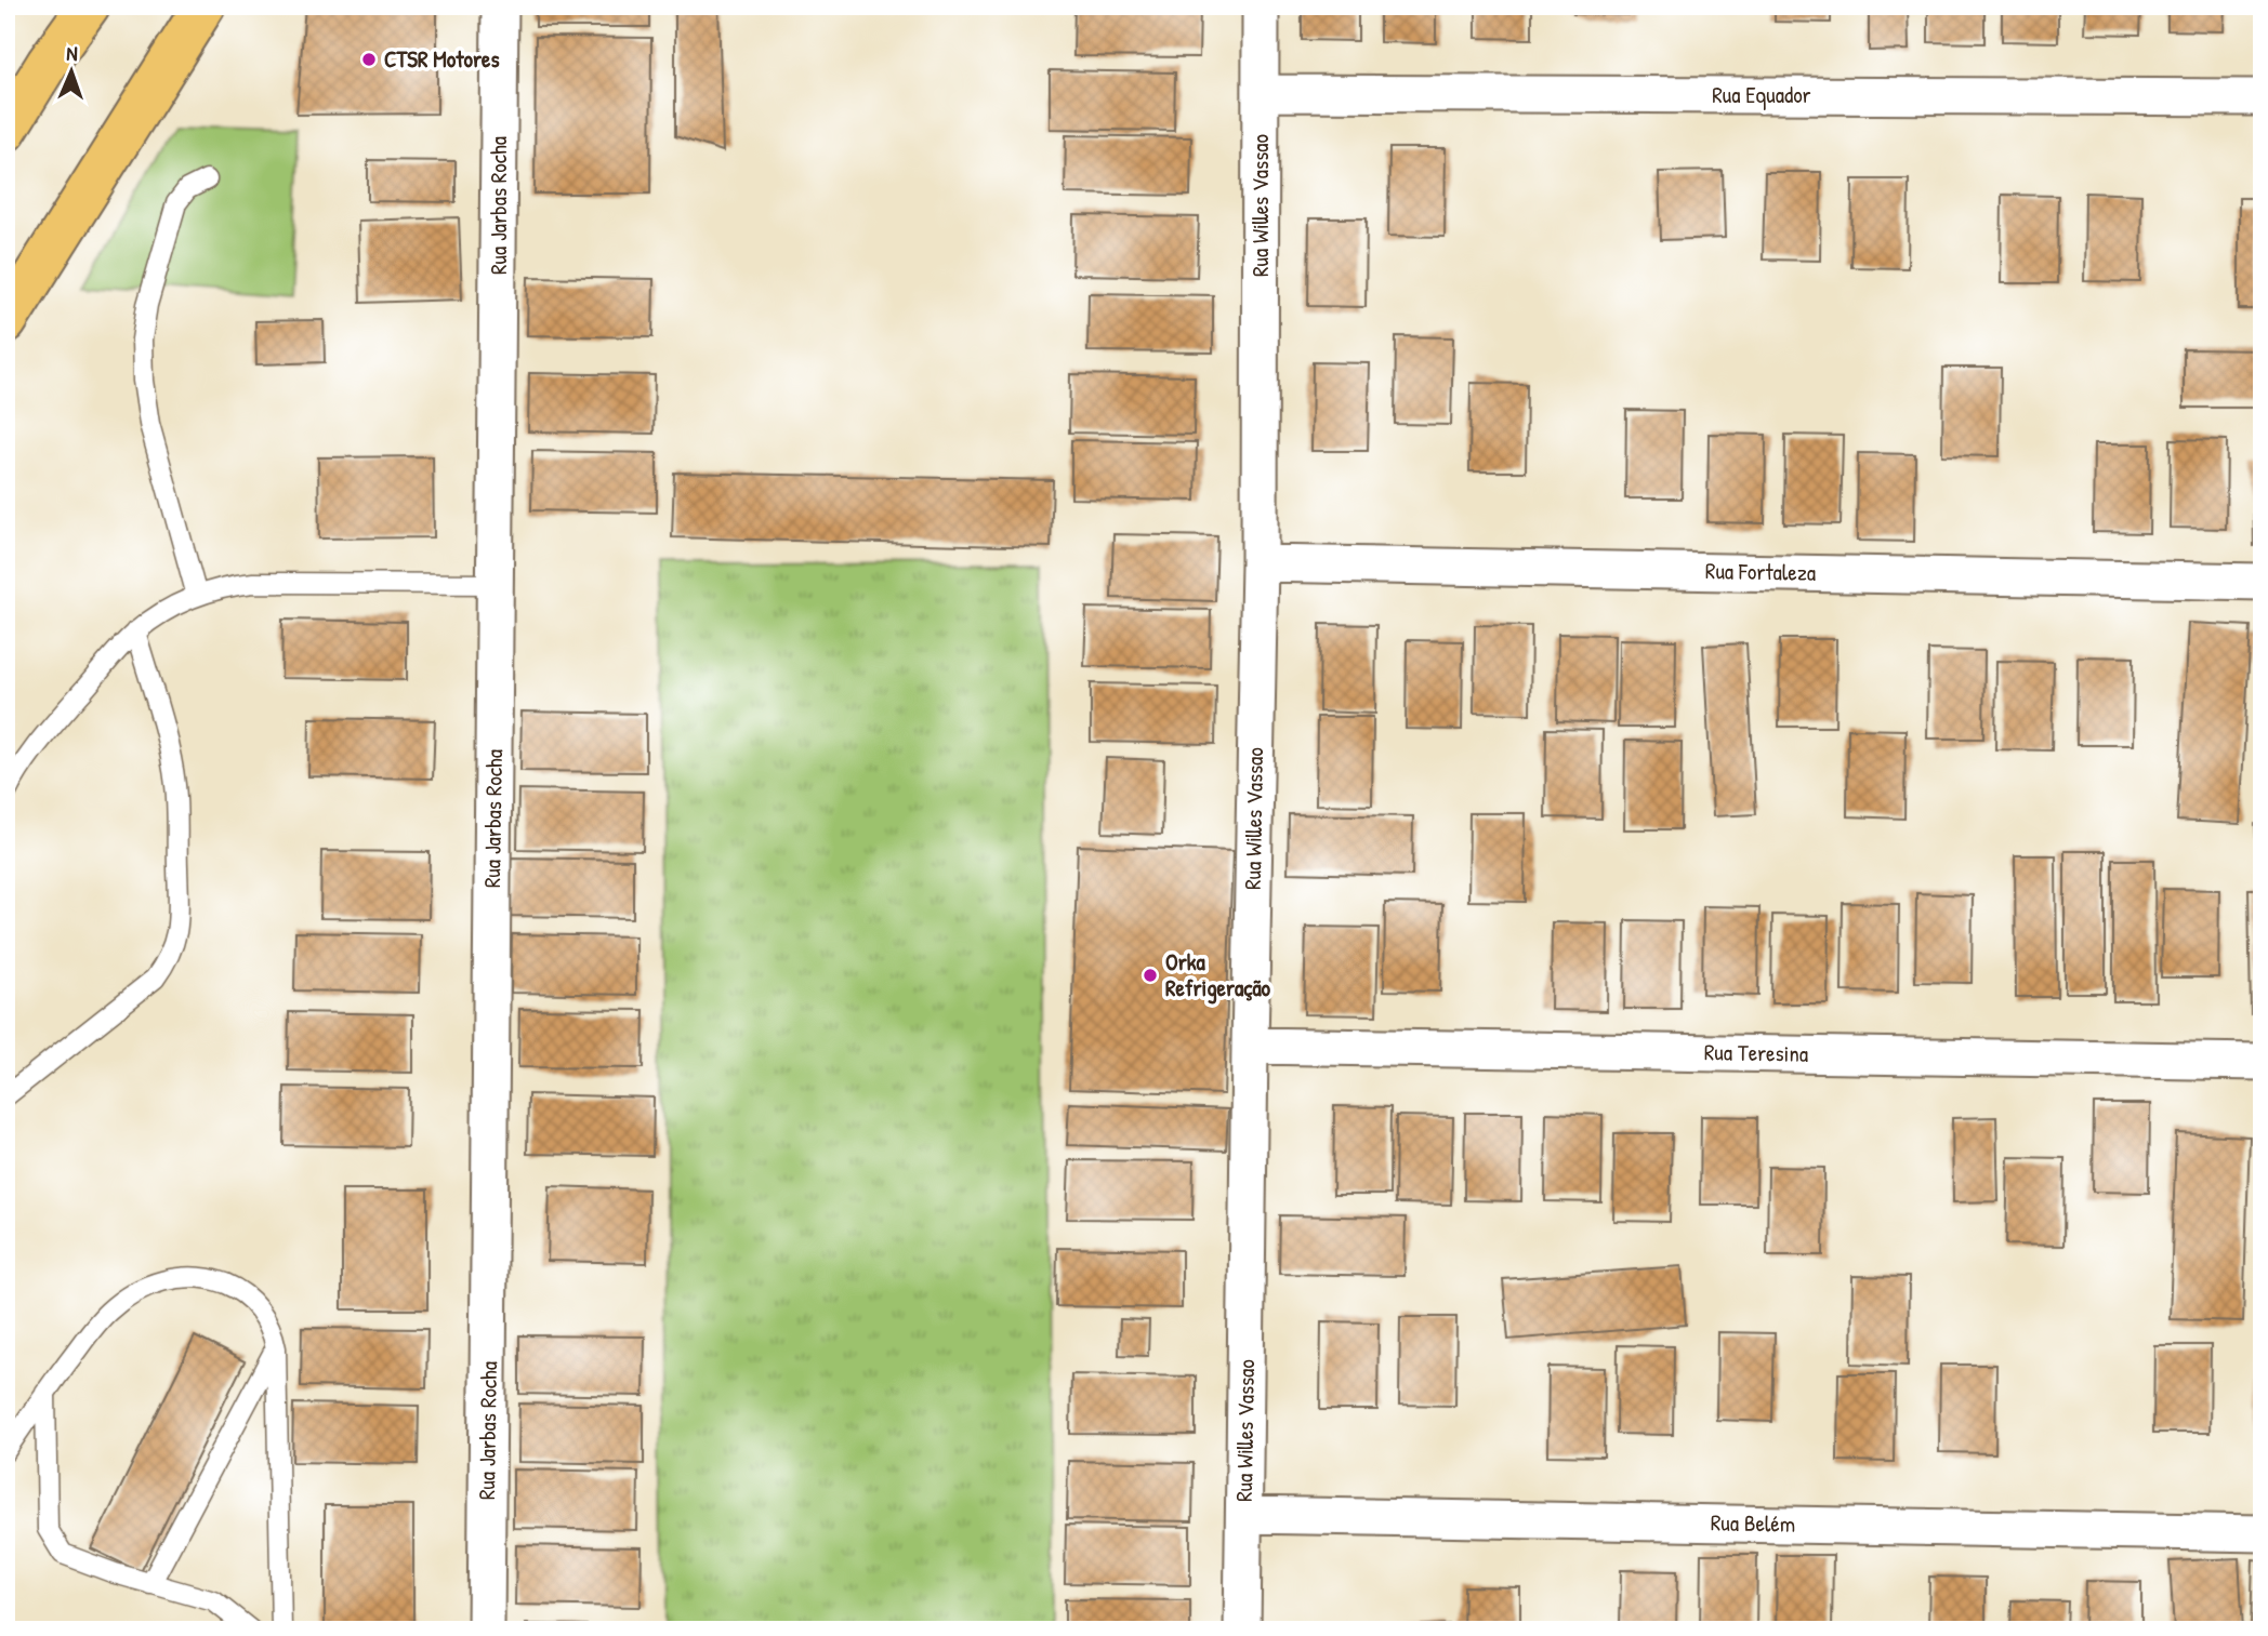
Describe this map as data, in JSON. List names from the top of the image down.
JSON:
{
  "streets": {
    "street": [
      "Rua Equador",
      "Rua Jarbas Rocha",
      "Rua Willes Vassao",
      "Rua Fortaleza",
      "Rua Teresina",
      "Rua Belém"
    ]
  },
  "crossings": [
    ["Rua Equador", "Rua Willes Vassao"],
    ["Rua Willes Vassao", "Rua Fortaleza"],
    ["Rua Willes Vassao", "Rua Teresina"],
    ["Rua Willes Vassao", "Rua Belém"]
  ],
  "places": ["CTSR Motores", "Orka Refrigeração"],
  "north": "top"
}
